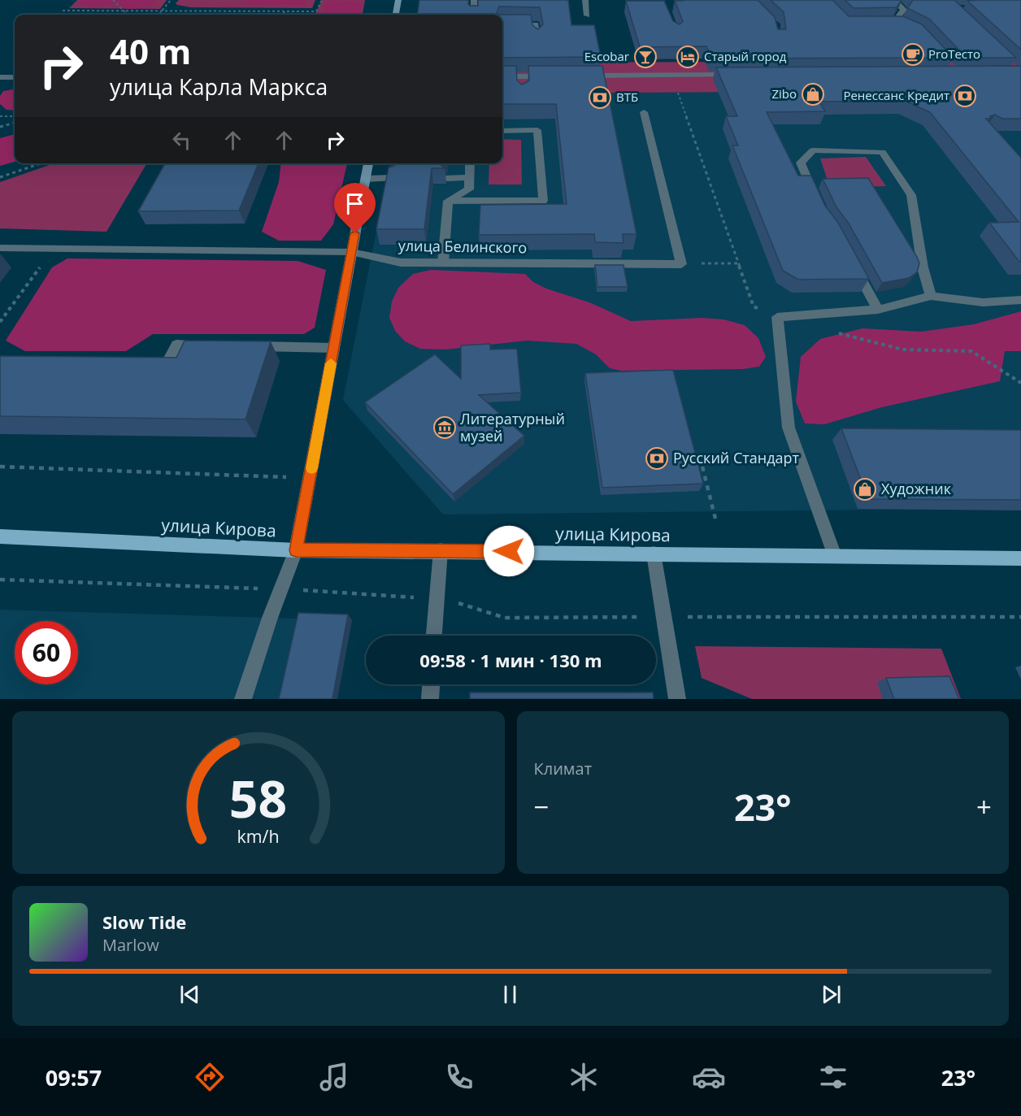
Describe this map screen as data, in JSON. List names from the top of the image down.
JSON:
{
  "streets": {
    "main road": ["улица Кирова"],
    "street": ["улица Белинского"]
  },
  "places": {
    "cafe": ["ProТесто"],
    "bar": ["Escobar"],
    "hotel": ["Старый город"],
    "shop": ["Zibo", "Художник"],
    "bank": ["Ренессанс Кредит", "ВТБ", "Русский Стандарт"],
    "museum": ["Литературный музей"]
  },
  "page": {
    "turn": ["40 m", "улица Карла Маркса"],
    "limit": "60",
    "trip": "09:58 · 1 мин · 130 m",
    "tile": "Климат",
    "heat": ["−", "23°", "+"],
    "song": ["Slow Tide", "Marlow"],
    "tabs": ["09:57", "23°"],
    "gauge": ["58", "km/h"]
  }
}
